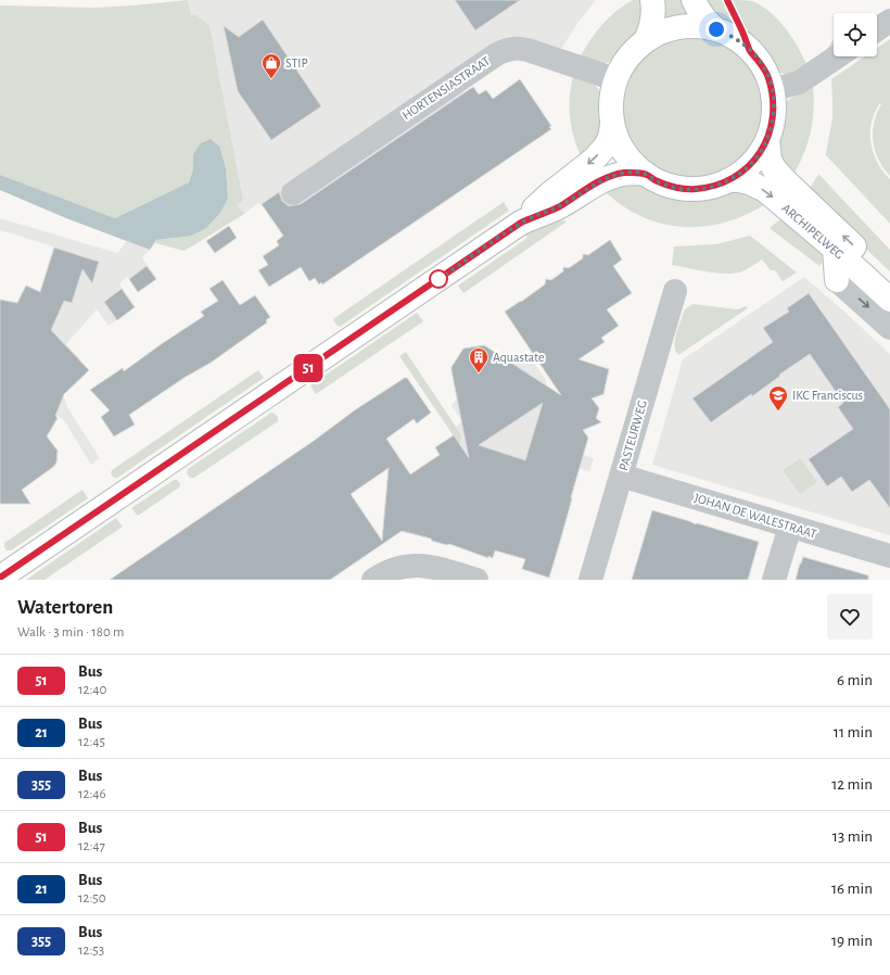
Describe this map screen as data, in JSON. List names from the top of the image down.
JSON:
{
  "streets": {
    "main road": ["ARCHIPELWEG"],
    "street": ["HORTENSIASTRAAT", "PASTEURWEG", "JOHAN DE WALESTRAAT"]
  },
  "crossings": [
    ["PASTEURWEG", "JOHAN DE WALESTRAAT"]
  ],
  "places": {
    "shop": ["STIP"],
    "building": ["Aquastate"],
    "school or university": ["IKC Franciscus"]
  },
  "lines": ["bus line 51"],
  "page": {
    "on_map": "51",
    "heading": ["Watertoren", "Walk · 3 min · 180 m"],
    "list": [
      {
        "mark": "51",
        "name": "Bus",
        "note": "12:40",
        "value": "6 min"
      },
      {
        "mark": "21",
        "name": "Bus",
        "note": "12:45",
        "value": "11 min"
      },
      {
        "mark": "355",
        "name": "Bus",
        "note": "12:46",
        "value": "12 min"
      },
      {
        "mark": "51",
        "name": "Bus",
        "note": "12:47",
        "value": "13 min"
      },
      {
        "mark": "21",
        "name": "Bus",
        "note": "12:50",
        "value": "16 min"
      },
      {
        "mark": "355",
        "name": "Bus",
        "note": "12:53",
        "value": "19 min"
      }
    ]
  }
}
